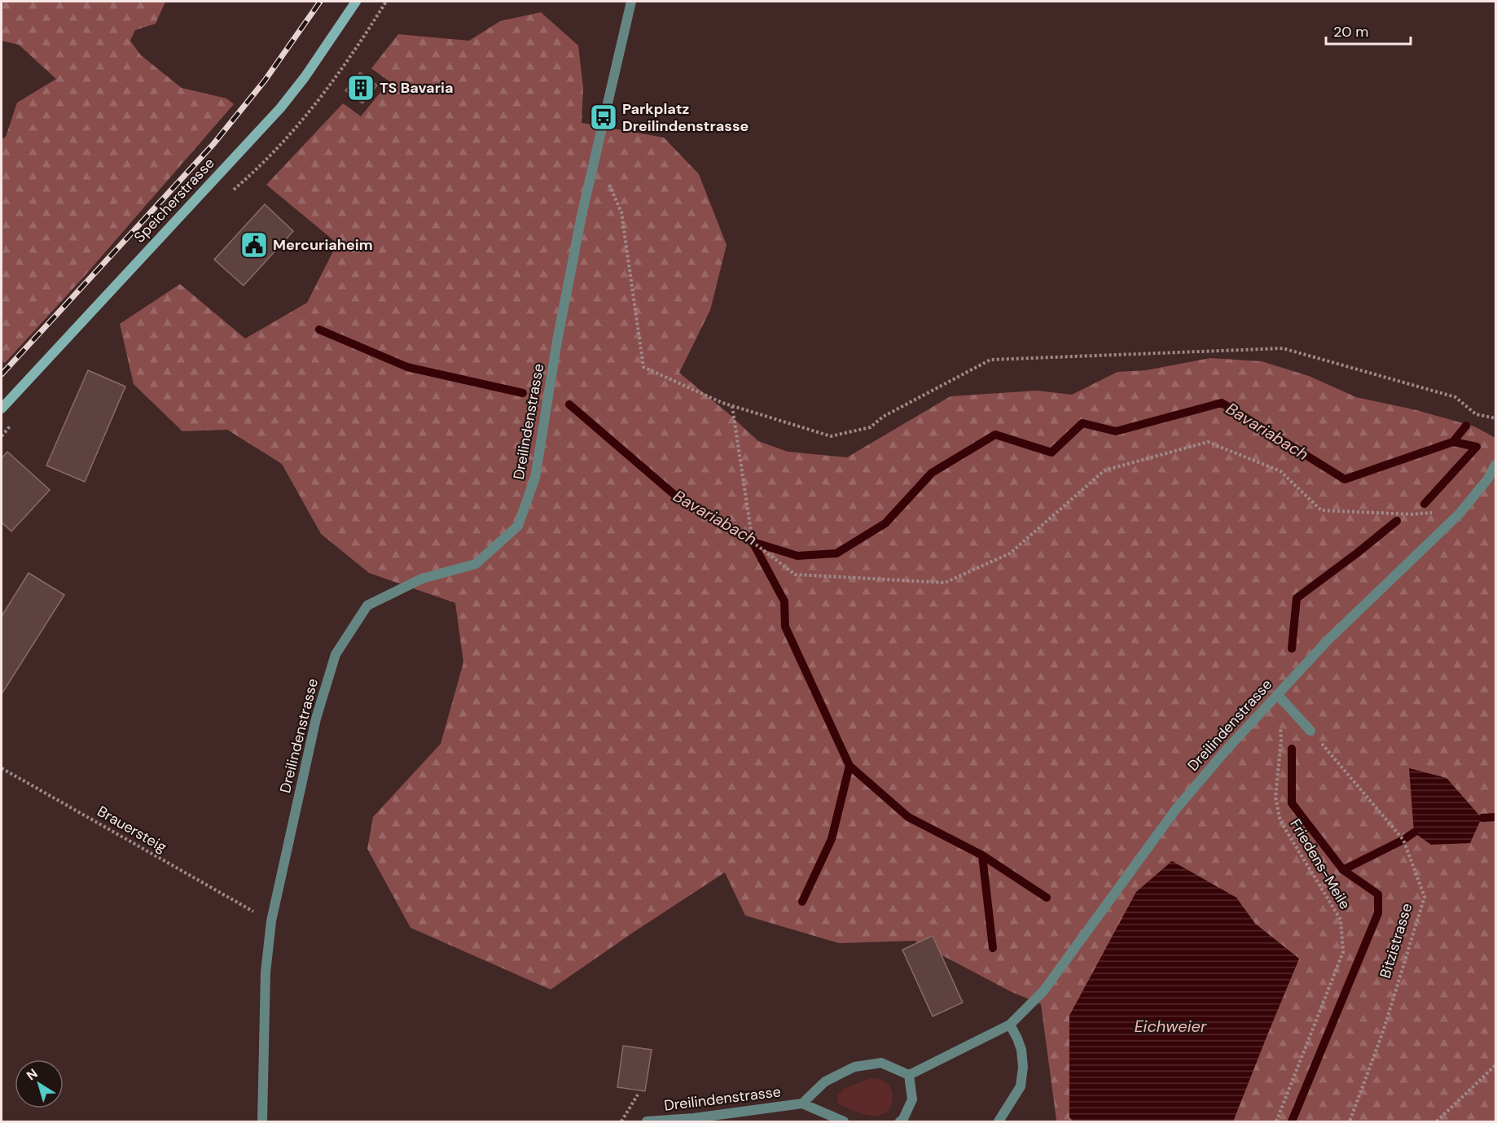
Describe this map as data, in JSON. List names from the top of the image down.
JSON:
{
  "streets": {
    "main road": ["Speicherstrasse"],
    "street": ["Dreilindenstrasse"],
    "path": ["Brauersteig", "Friedens-Meile", "Bitzistrasse"]
  },
  "crossings": [
    ["Dreilindenstrasse", "Friedens-Meile"]
  ],
  "water": ["Bavariabach", "Eichweier"],
  "places": {
    "building": ["TS Bavaria"],
    "bus stop": ["Parkplatz Dreilindenstrasse"],
    "public building": ["Mercuriaheim"]
  },
  "scale_bar": "20 m",
  "north": "top left"
}
